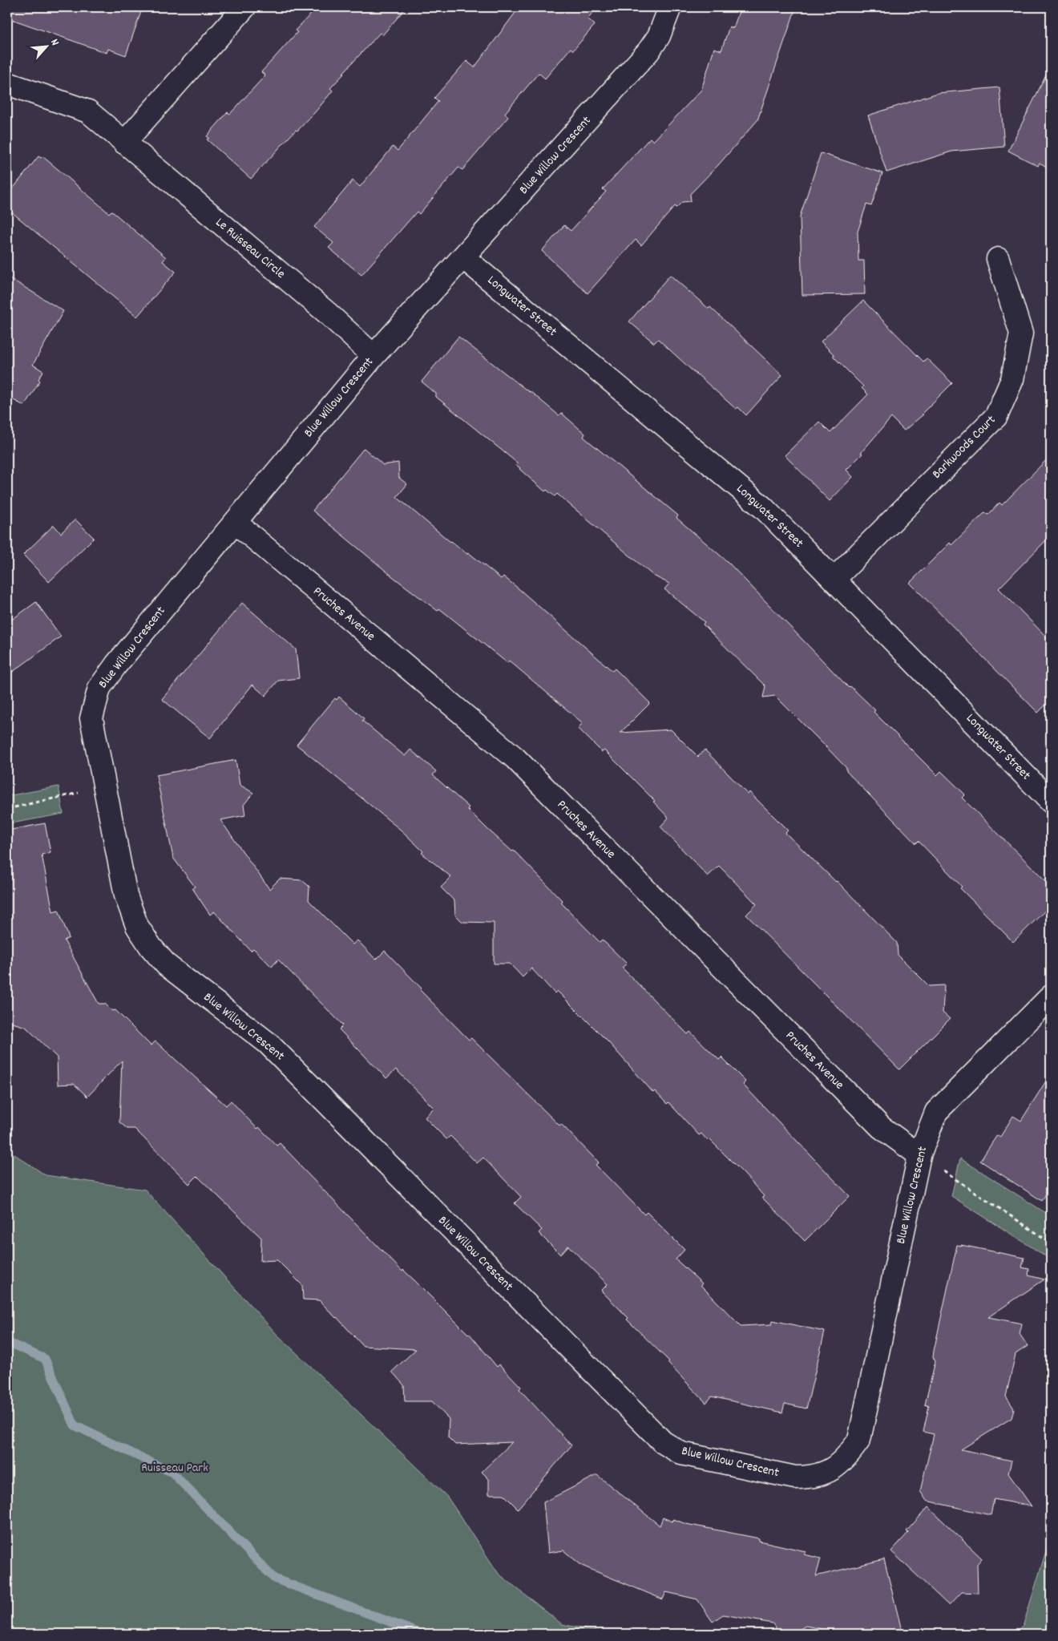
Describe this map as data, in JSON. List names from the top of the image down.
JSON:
{
  "streets": {
    "street": [
      "Blue Willow Crescent",
      "Le Ruisseau Circle",
      "Longwater Street",
      "Barkwoods Court",
      "Pruches Avenue"
    ]
  },
  "crossings": [
    ["Blue Willow Crescent", "Le Ruisseau Circle"],
    ["Blue Willow Crescent", "Longwater Street"],
    ["Blue Willow Crescent", "Pruches Avenue"],
    ["Longwater Street", "Barkwoods Court"]
  ],
  "parks": ["Ruisseau Park"],
  "north": "top right"
}
